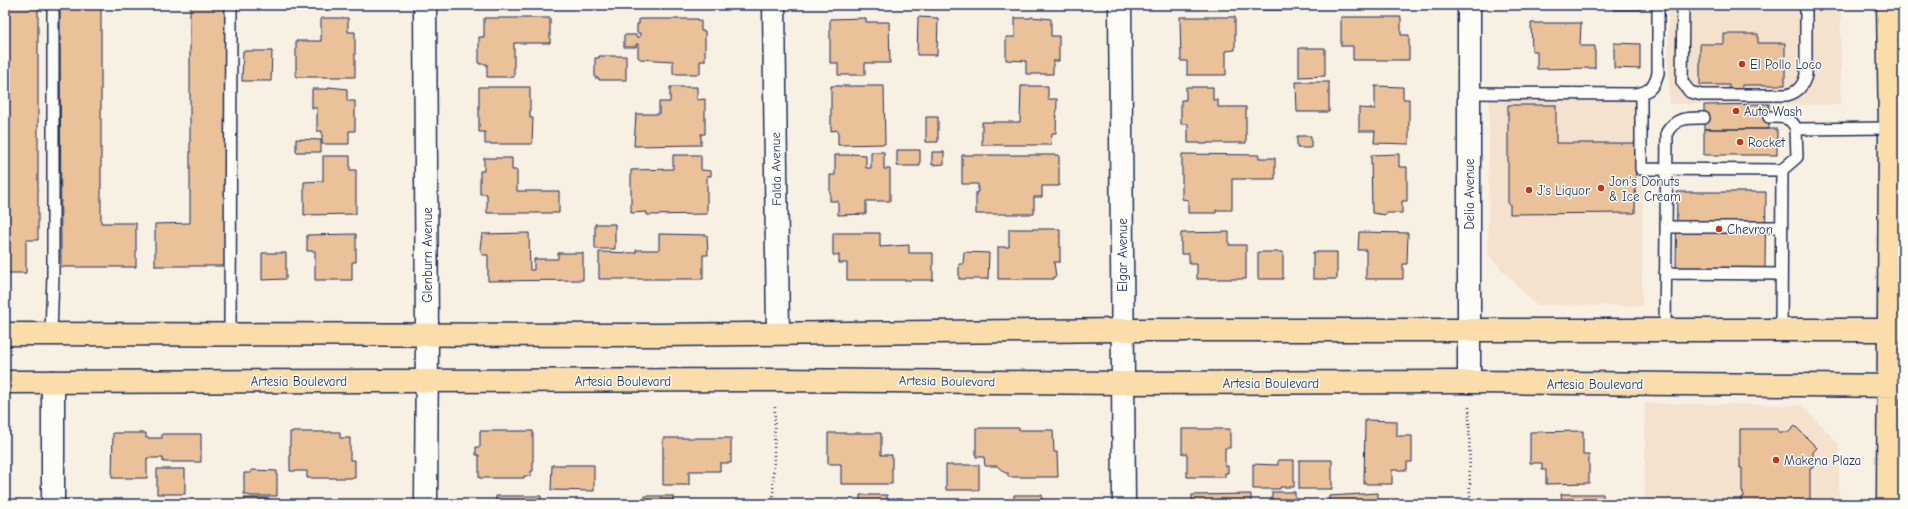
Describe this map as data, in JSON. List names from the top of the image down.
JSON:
{
  "streets": {
    "main road": ["Artesia Boulevard"],
    "street": [
      "Falda Avenue",
      "Delia Avenue",
      "Glenburn Avenue",
      "Elgar Avenue"
    ]
  },
  "crossings": [
    ["Delia Avenue", "Artesia Boulevard"],
    ["Glenburn Avenue", "Artesia Boulevard"],
    ["Elgar Avenue", "Artesia Boulevard"]
  ],
  "places": [
    "El Pollo Loco",
    "Auto Wash",
    "Rocket",
    "Jon's Donuts & Ice Cream",
    "J's Liquor",
    "Chevron",
    "Makena Plaza"
  ]
}
